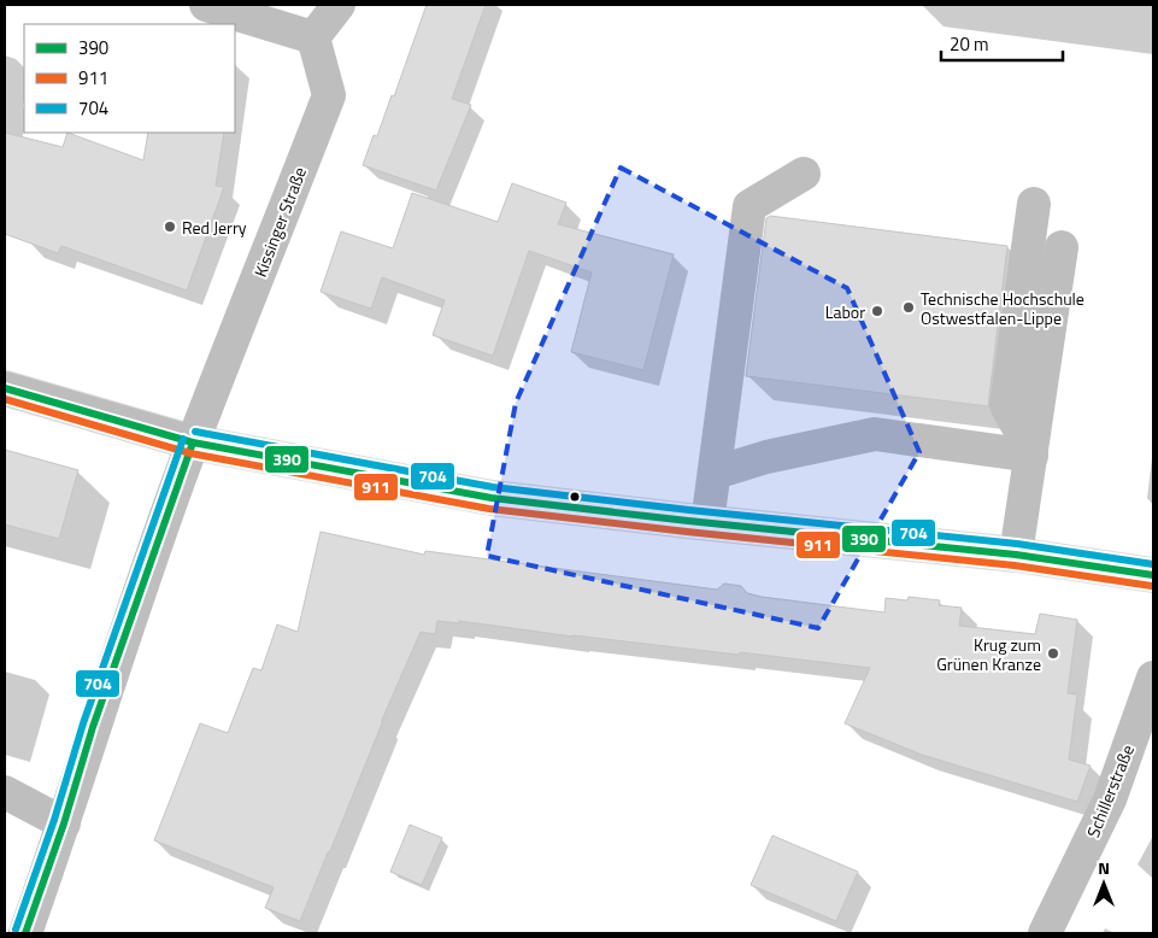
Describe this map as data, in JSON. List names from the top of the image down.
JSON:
{
  "streets": {
    "street": ["Kissinger Straße", "Schillerstraße"]
  },
  "places": [
    "Red Jerry",
    "Technische Hochschule Ostwestfalen-Lippe",
    "Labor",
    "Krug zum Grünen Kranze"
  ],
  "lines": ["transit line 390", "transit line 911", "transit line 704"],
  "legend": ["390", "911", "704"],
  "scale_bar": "20 m",
  "north": "top"
}
